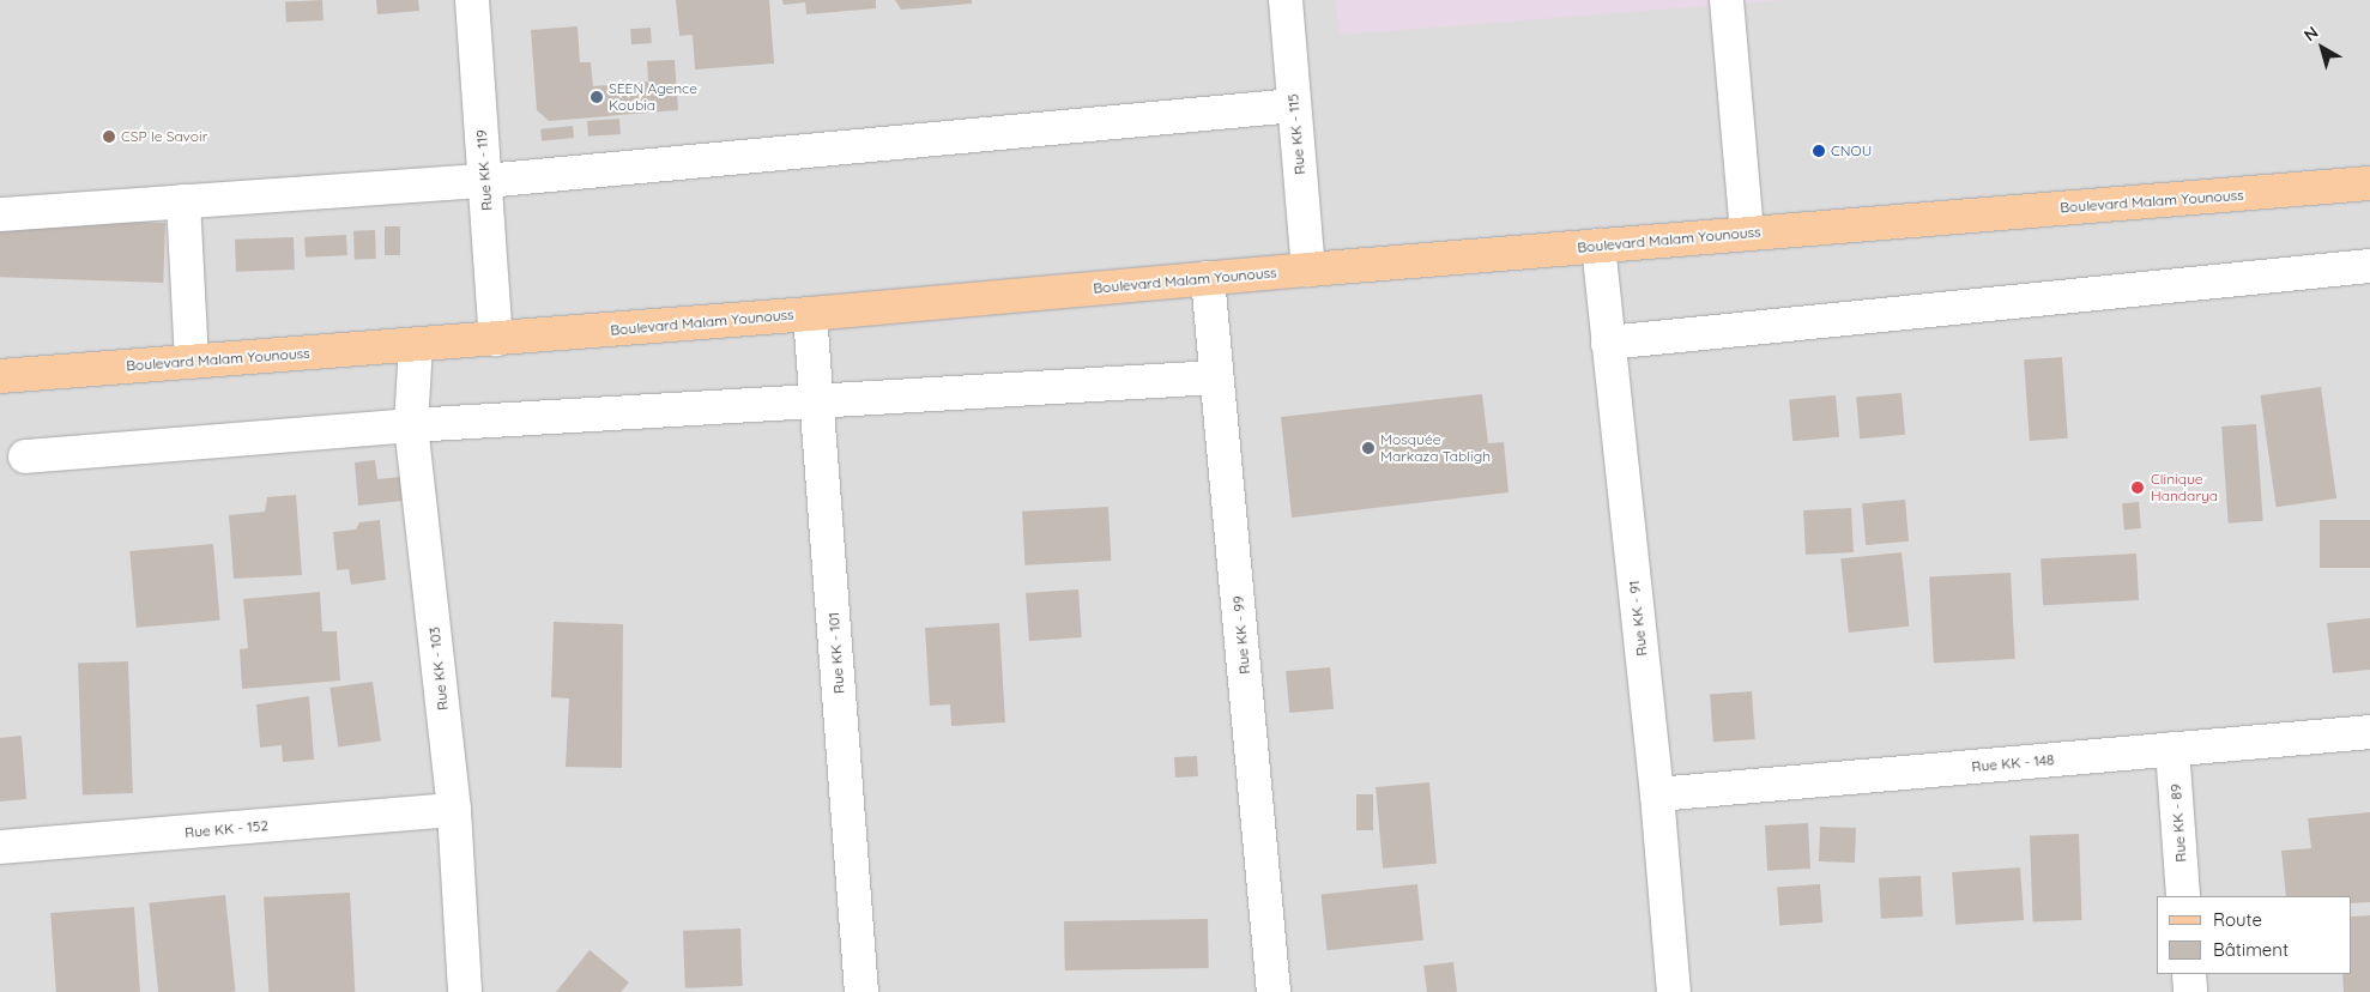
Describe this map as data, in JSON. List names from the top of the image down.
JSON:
{
  "streets": {
    "main road": ["Boulevard Malam Younouss"],
    "street": [
      "Rue KK - 115",
      "Rue KK - 119",
      "Rue KK - 91",
      "Rue KK - 99",
      "Rue KK - 101",
      "Rue KK - 103",
      "Rue KK - 148",
      "Rue KK - 89",
      "Rue KK - 152"
    ]
  },
  "crossings": [
    ["Rue KK - 115", "Boulevard Malam Younouss"],
    ["Rue KK - 119", "Boulevard Malam Younouss"],
    ["Boulevard Malam Younouss", "Rue KK - 91"],
    ["Boulevard Malam Younouss", "Rue KK - 99"],
    ["Boulevard Malam Younouss", "Rue KK - 101"],
    ["Boulevard Malam Younouss", "Rue KK - 103"],
    ["Rue KK - 91", "Rue KK - 148"],
    ["Rue KK - 103", "Rue KK - 152"],
    ["Rue KK - 148", "Rue KK - 89"]
  ],
  "places": [
    "SEEN Agence Koubia",
    "CSP le Savoir",
    "CNOU",
    "Mosquée Markaza Tabligh",
    "Clinique Handarya"
  ],
  "legend": ["Route", "Bâtiment"],
  "north": "top left"
}
